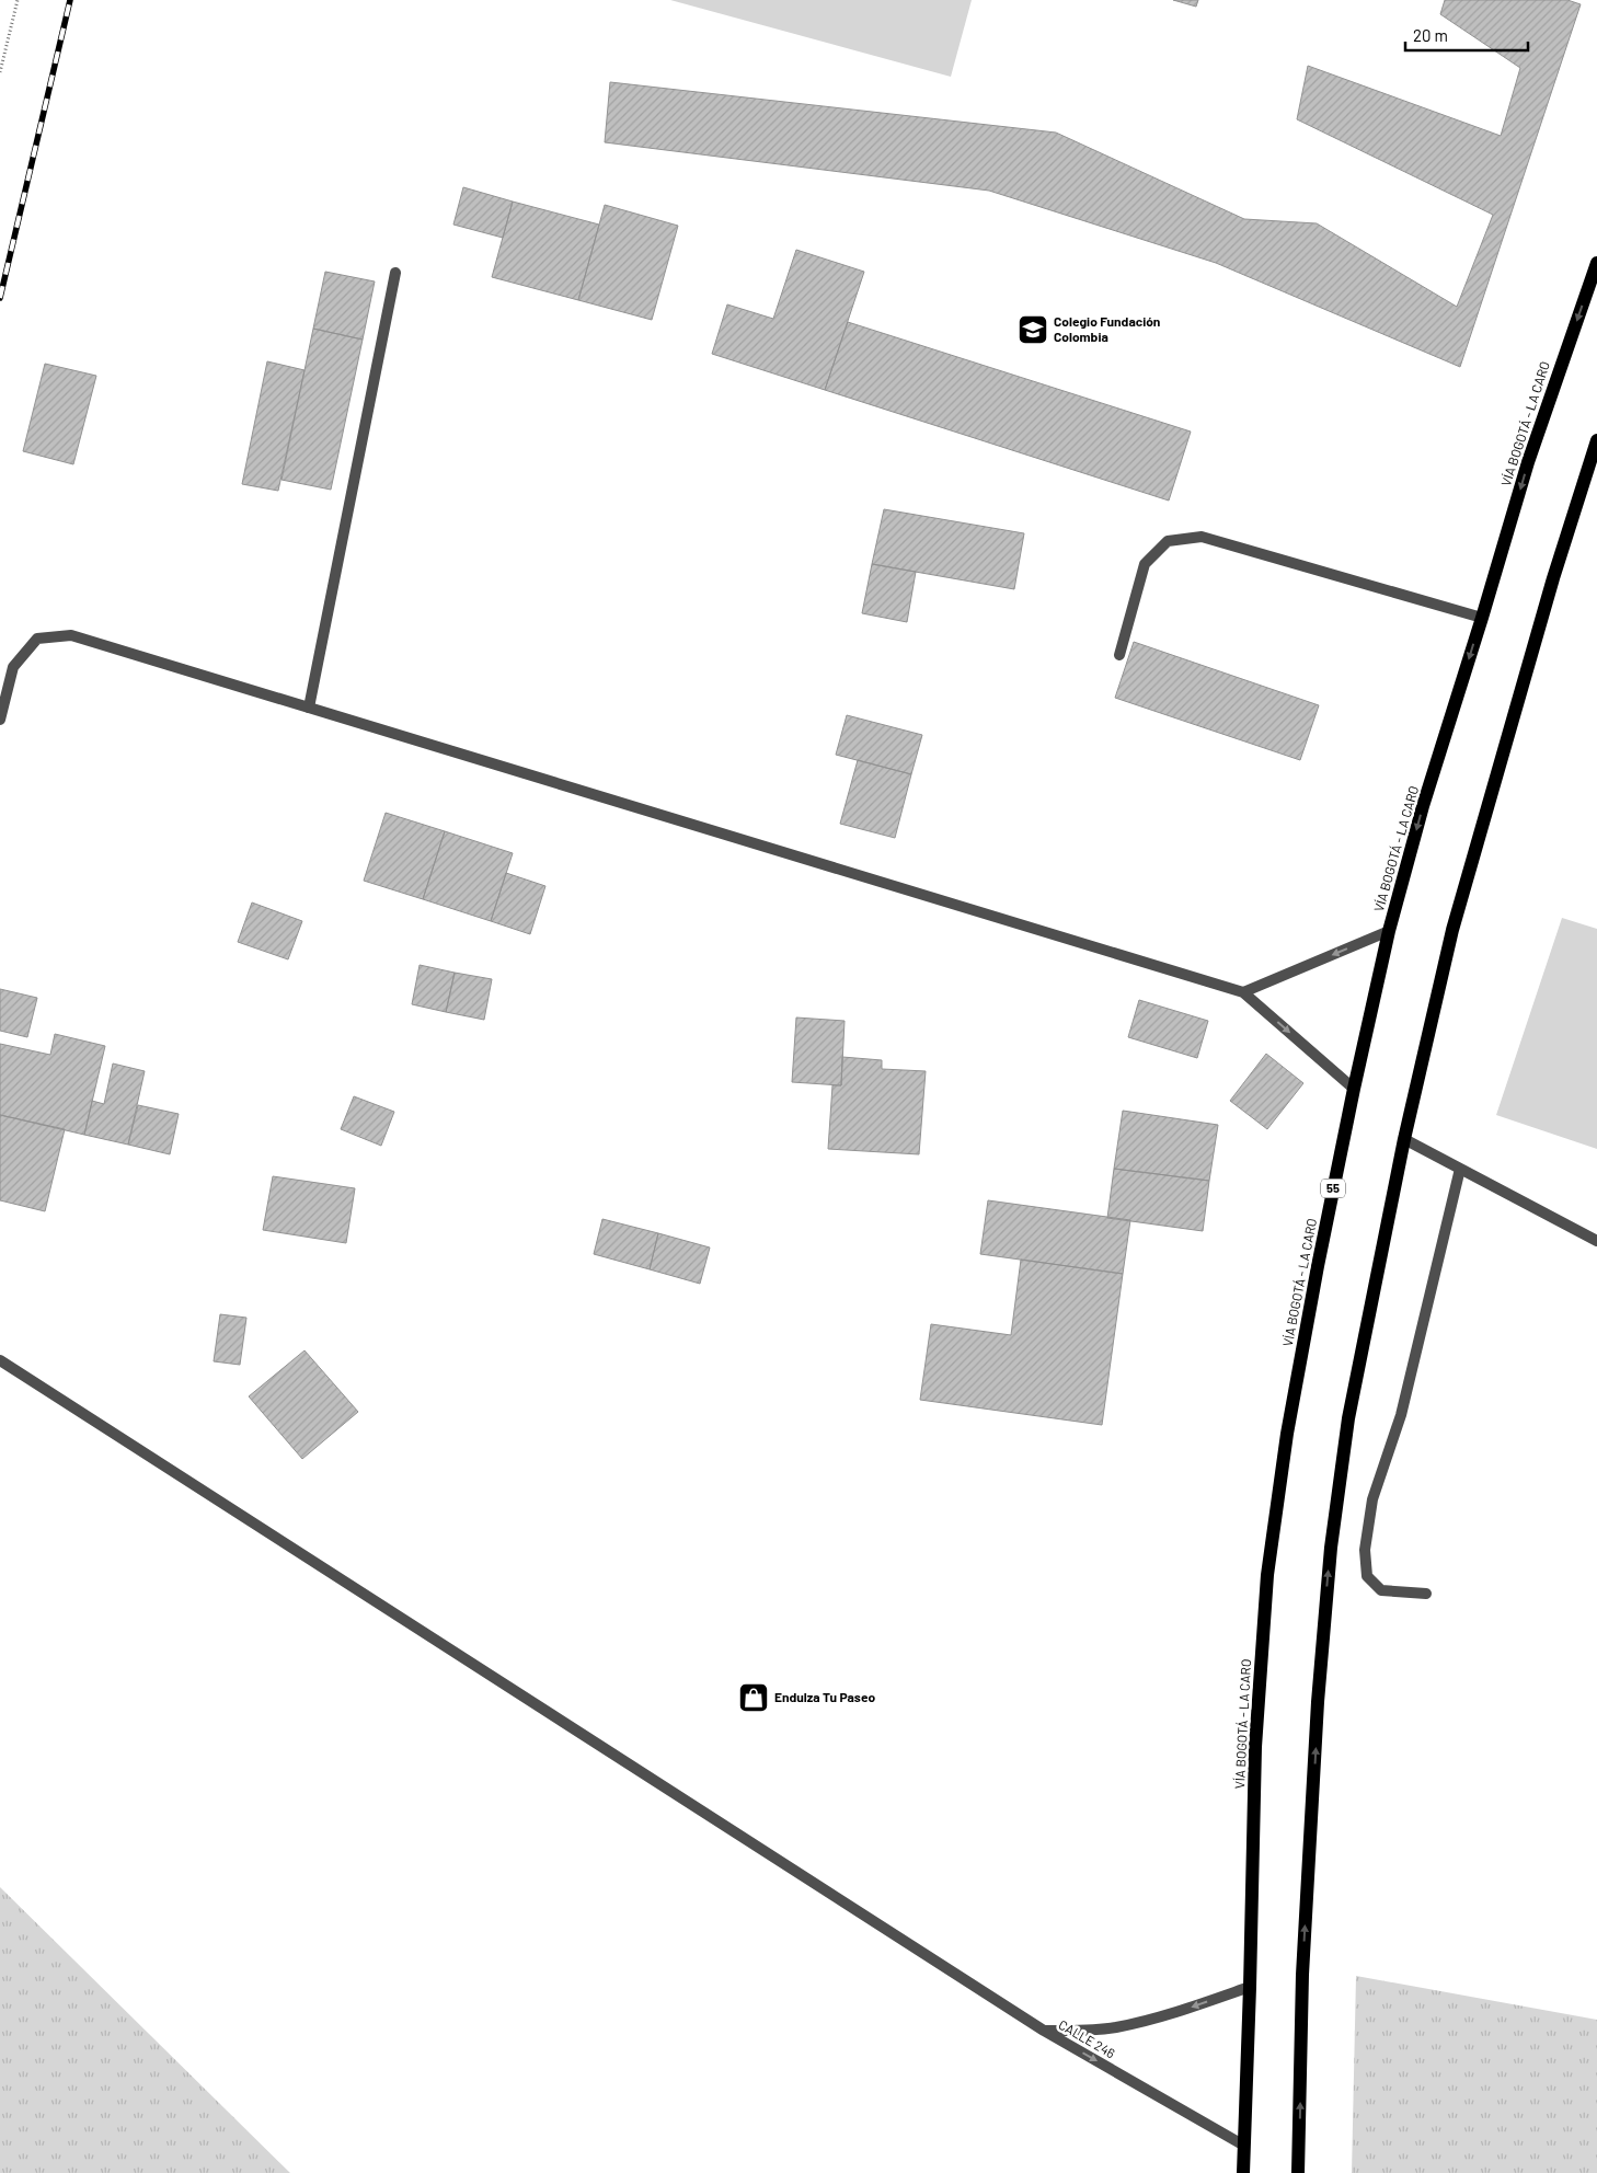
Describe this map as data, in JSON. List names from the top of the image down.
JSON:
{
  "streets": {
    "main road": ["VÍA BOGOTÁ - LA CARO", "55"],
    "street": ["CALLE 246"]
  },
  "crossings": [
    ["VÍA BOGOTÁ - LA CARO", "55"],
    ["VÍA BOGOTÁ - LA CARO", "CALLE 246"],
    ["55", "CALLE 246"]
  ],
  "places": {
    "school or university": ["Colegio Fundación Colombia"],
    "shop": ["Endulza Tu Paseo"]
  },
  "scale_bar": "20 m"
}
